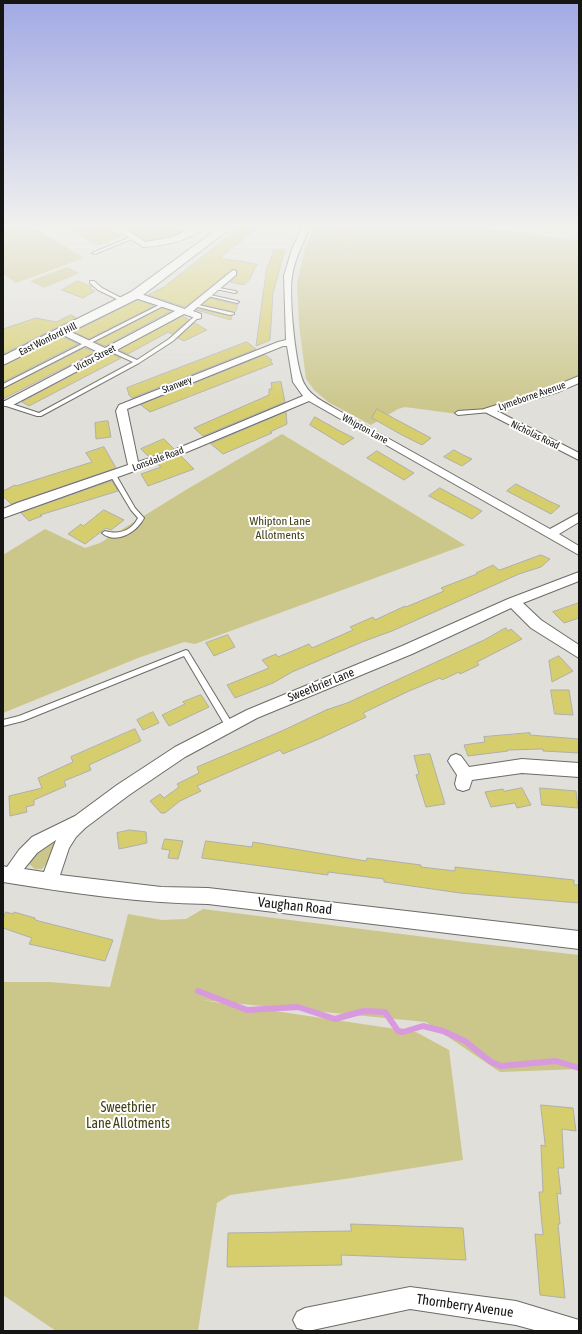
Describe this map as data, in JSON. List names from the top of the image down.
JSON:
{
  "streets": {
    "main road": ["East Wonford Hill"],
    "street": [
      "Victor Street",
      "Stanwey",
      "Lymeborne Avenue",
      "Whipton Lane",
      "Nicholas Road",
      "Lonsdale Road",
      "Sweetbrier Lane",
      "Vaughan Road",
      "Thornberry Avenue"
    ]
  },
  "crossings": [
    ["Stanwey", "Whipton Lane"],
    ["Stanwey", "Lonsdale Road"],
    ["Lymeborne Avenue", "Nicholas Road"],
    ["Whipton Lane", "Lonsdale Road"],
    ["Sweetbrier Lane", "Vaughan Road"]
  ],
  "parks": ["Whipton Lane Allotments", "Sweetbrier Lane Allotments"]
}
